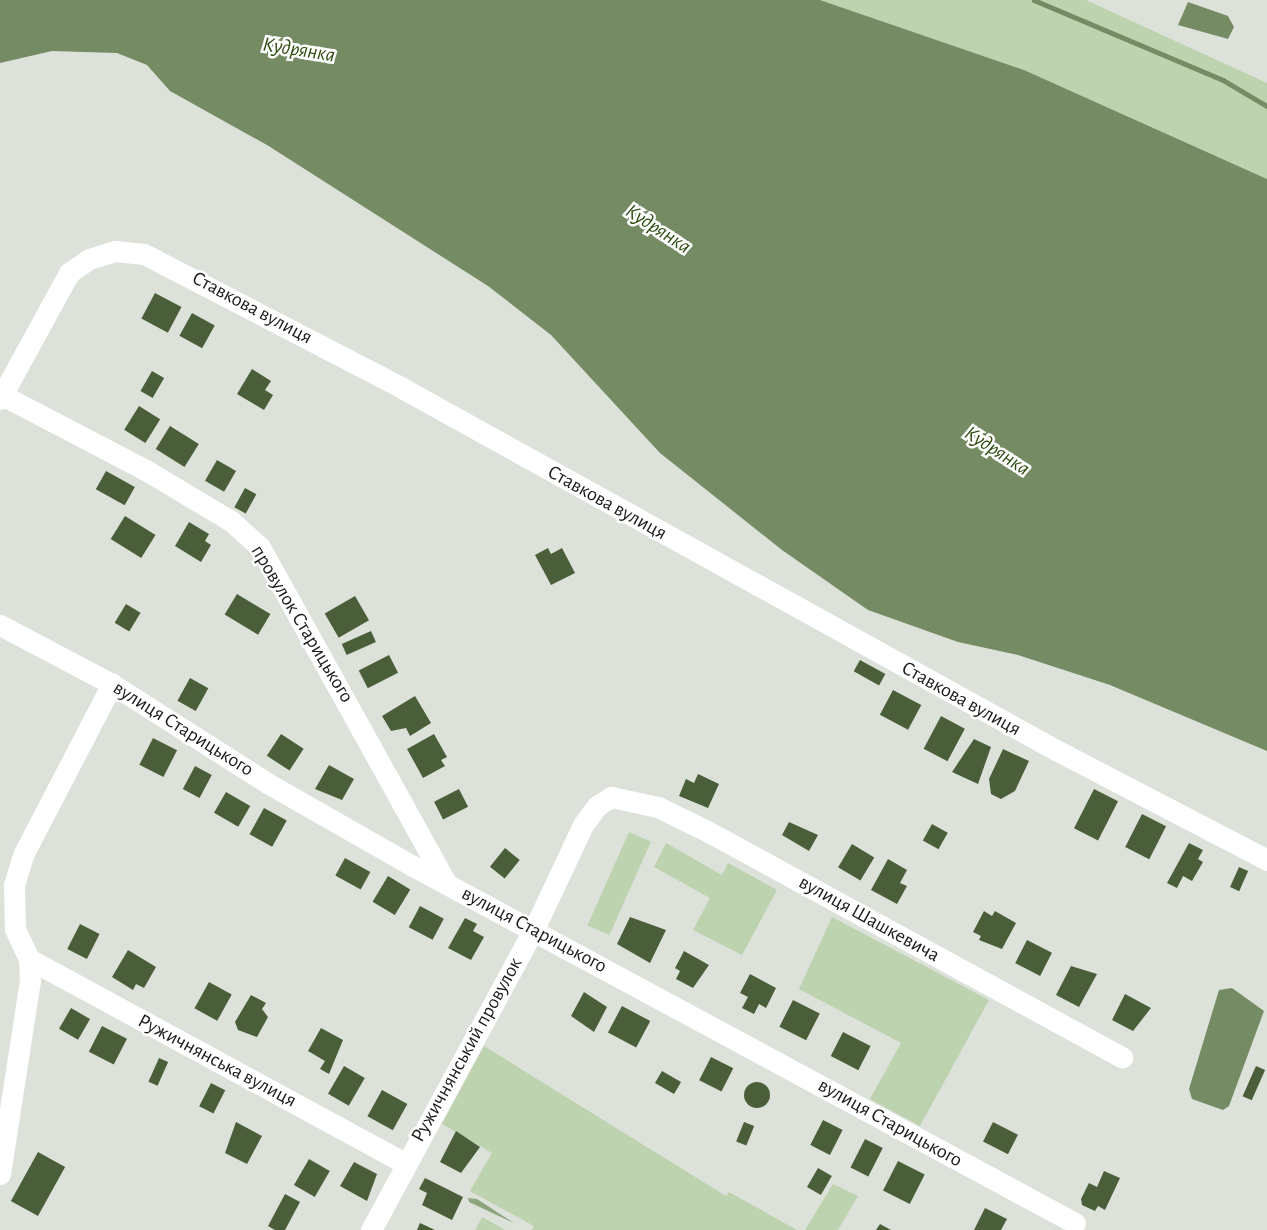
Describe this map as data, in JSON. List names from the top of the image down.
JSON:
{
  "streets": {
    "street": [
      "Ставкова вулиця",
      "провулок Старицького",
      "вулиця Старицького",
      "вулиця Шашкевича",
      "Ружичнянський провулок",
      "Ружичнянська вулиця"
    ]
  },
  "crossings": [
    ["Ставкова вулиця", "провулок Старицького"],
    ["провулок Старицького", "вулиця Старицького"],
    ["вулиця Старицького", "Ружичнянський провулок"],
    ["вулиця Шашкевича", "Ружичнянський провулок"],
    ["Ружичнянський провулок", "Ружичнянська вулиця"]
  ],
  "water": ["Кудрянка"]
}
